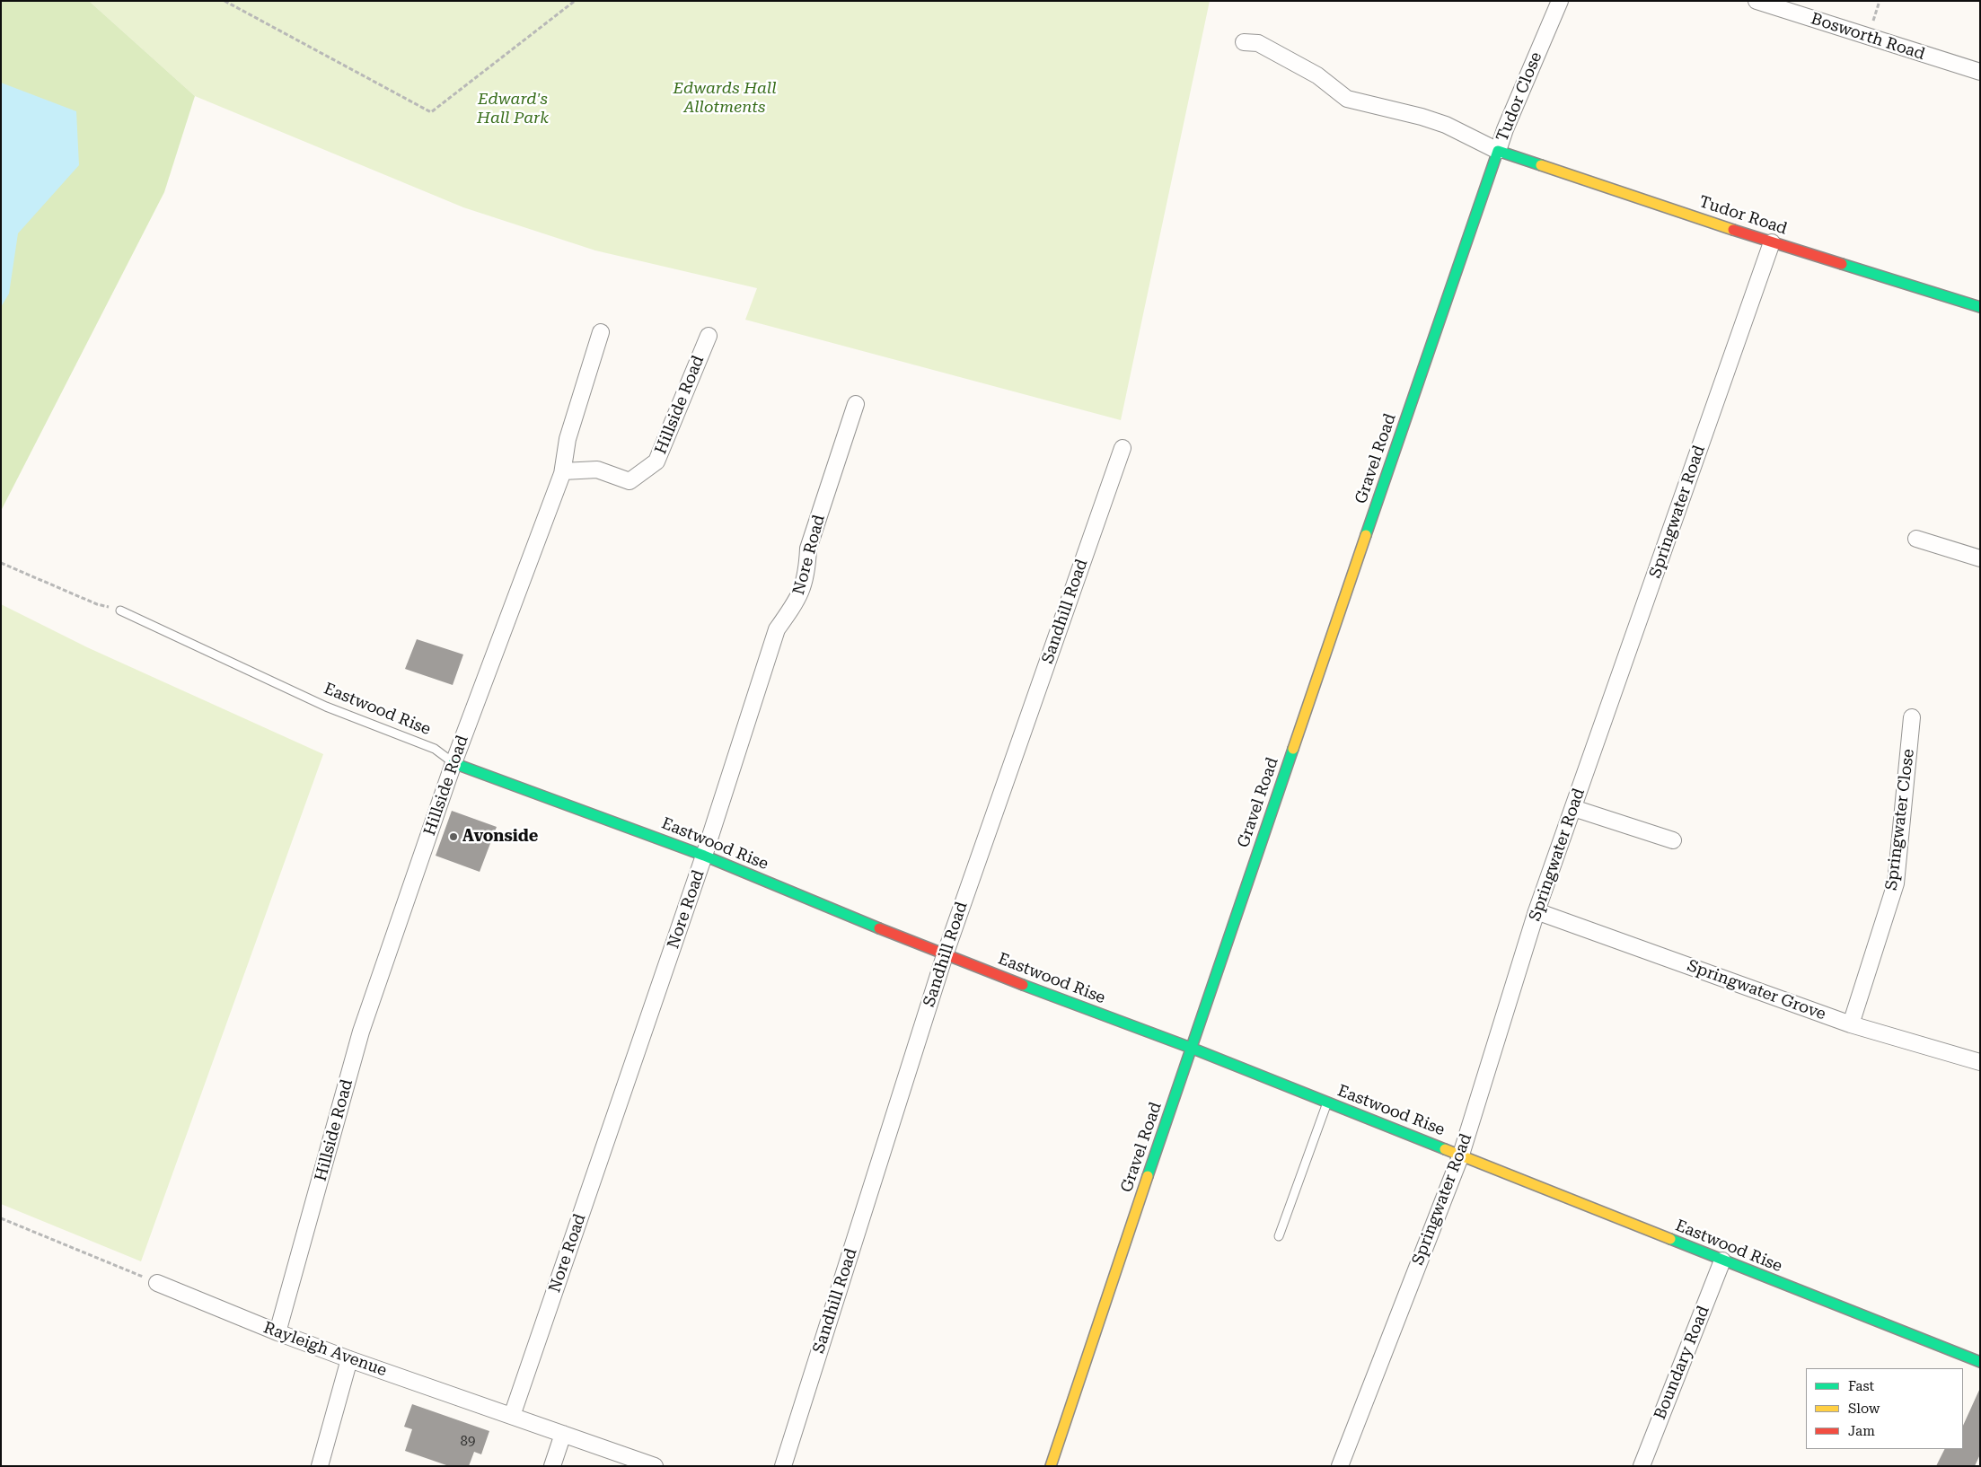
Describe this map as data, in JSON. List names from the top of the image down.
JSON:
{
  "streets": {
    "street": [
      "Bosworth Road",
      "Tudor Close",
      "Tudor Road",
      "Hillside Road",
      "Gravel Road",
      "Springwater Road",
      "Nore Road",
      "Sandhill Road",
      "Eastwood Rise",
      "Springwater Close",
      "Springwater Grove",
      "Rayleigh Avenue",
      "Boundary Road"
    ]
  },
  "crossings": [
    ["Tudor Close", "Tudor Road"],
    ["Tudor Close", "Gravel Road"],
    ["Tudor Road", "Gravel Road"],
    ["Tudor Road", "Springwater Road"],
    ["Hillside Road", "Eastwood Rise"],
    ["Hillside Road", "Rayleigh Avenue"],
    ["Gravel Road", "Eastwood Rise"],
    ["Springwater Road", "Eastwood Rise"],
    ["Springwater Road", "Springwater Grove"],
    ["Nore Road", "Eastwood Rise"],
    ["Nore Road", "Rayleigh Avenue"],
    ["Sandhill Road", "Eastwood Rise"],
    ["Eastwood Rise", "Boundary Road"],
    ["Springwater Close", "Springwater Grove"]
  ],
  "parks": ["Edwards Hall Allotments", "Edward's Hall Park"],
  "places": ["Avonside"],
  "house_numbers": ["89"],
  "legend": ["Fast", "Slow", "Jam"]
}
